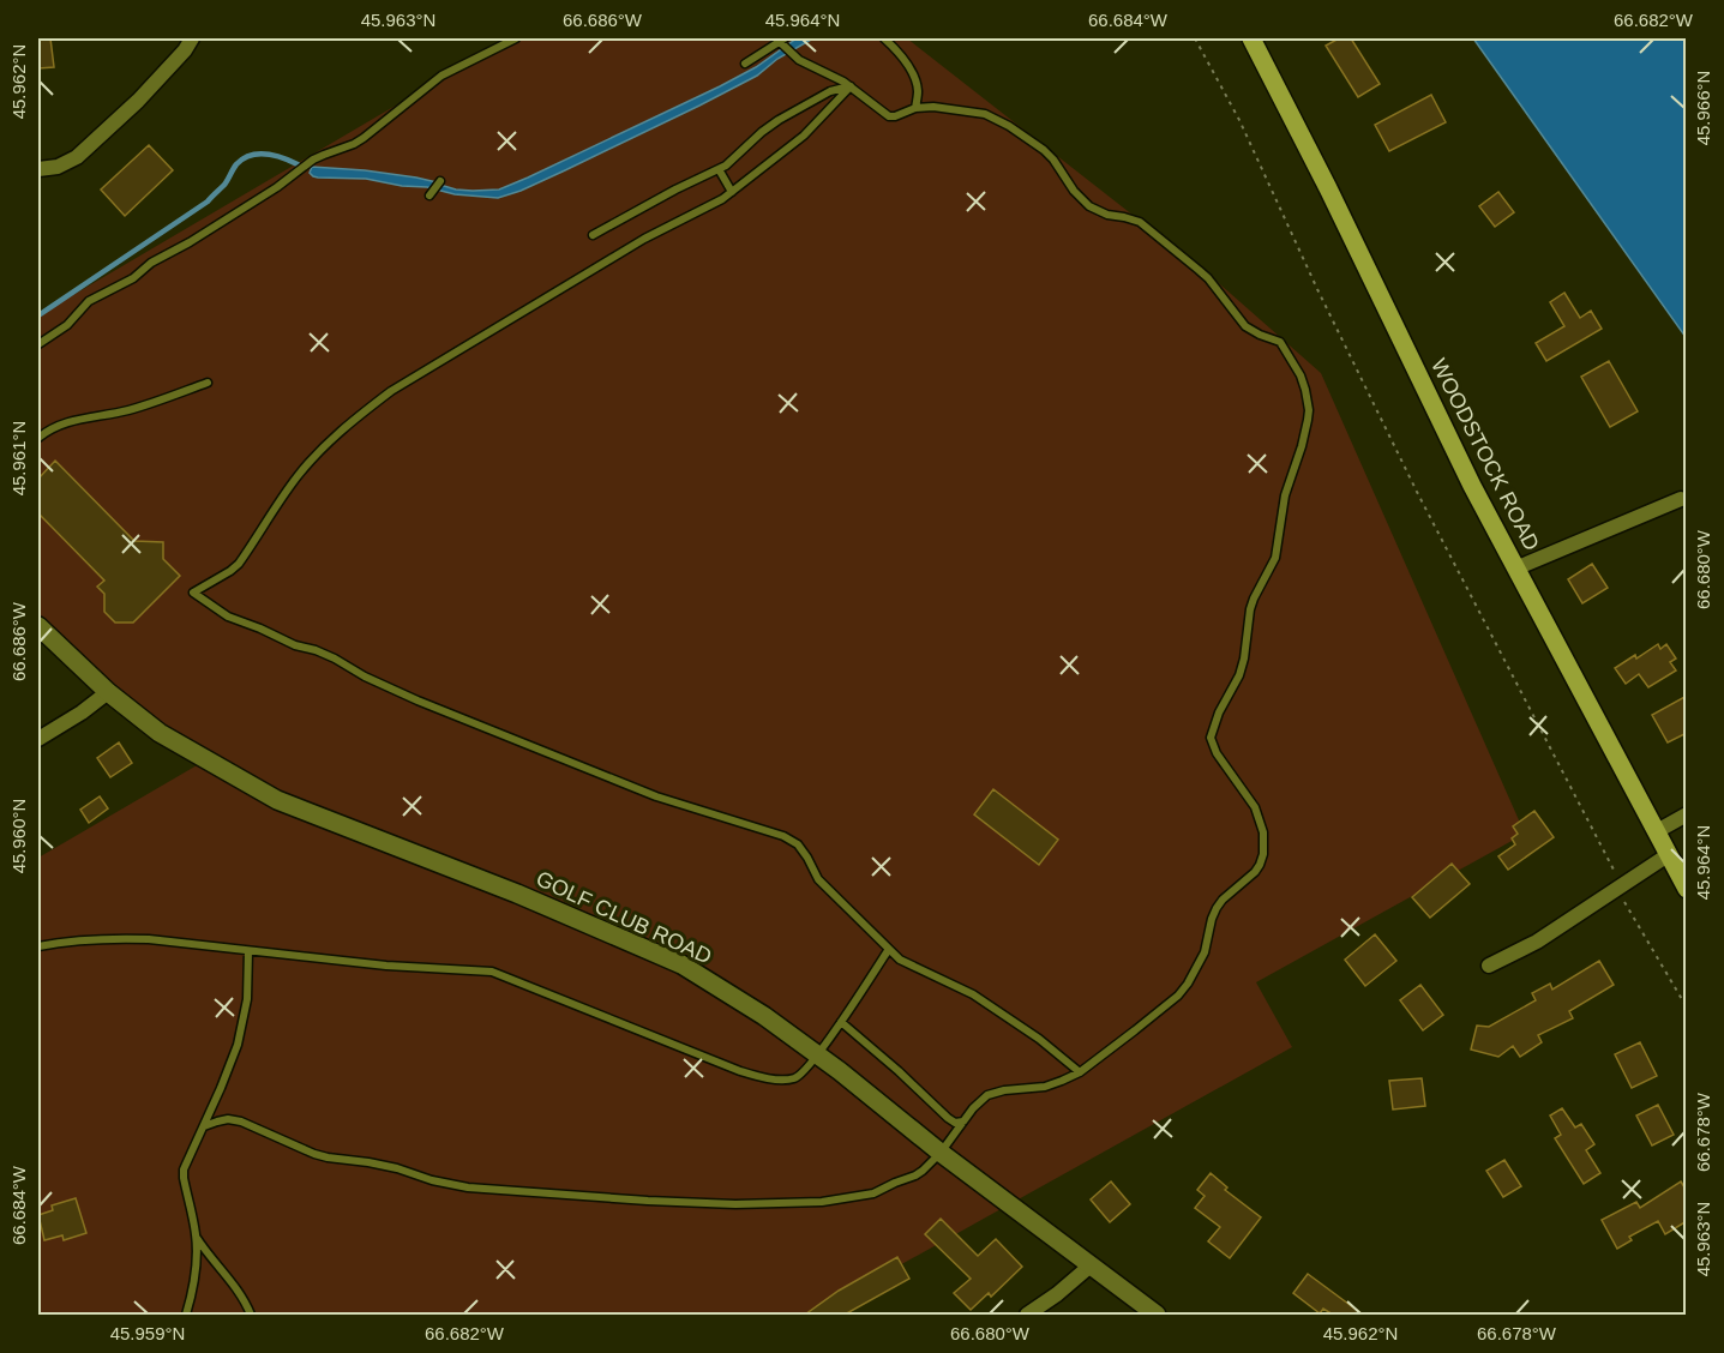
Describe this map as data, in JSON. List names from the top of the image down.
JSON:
{
  "streets": {
    "main road": ["WOODSTOCK ROAD"],
    "street": ["GOLF CLUB ROAD"]
  },
  "coordinates": [
    "45.963°N",
    "66.686°W",
    "45.964°N",
    "66.684°W",
    "66.682°W",
    "45.962°N",
    "45.966°N",
    "45.961°N",
    "66.680°W",
    "45.960°N",
    "66.678°W",
    "45.959°N"
  ]
}
